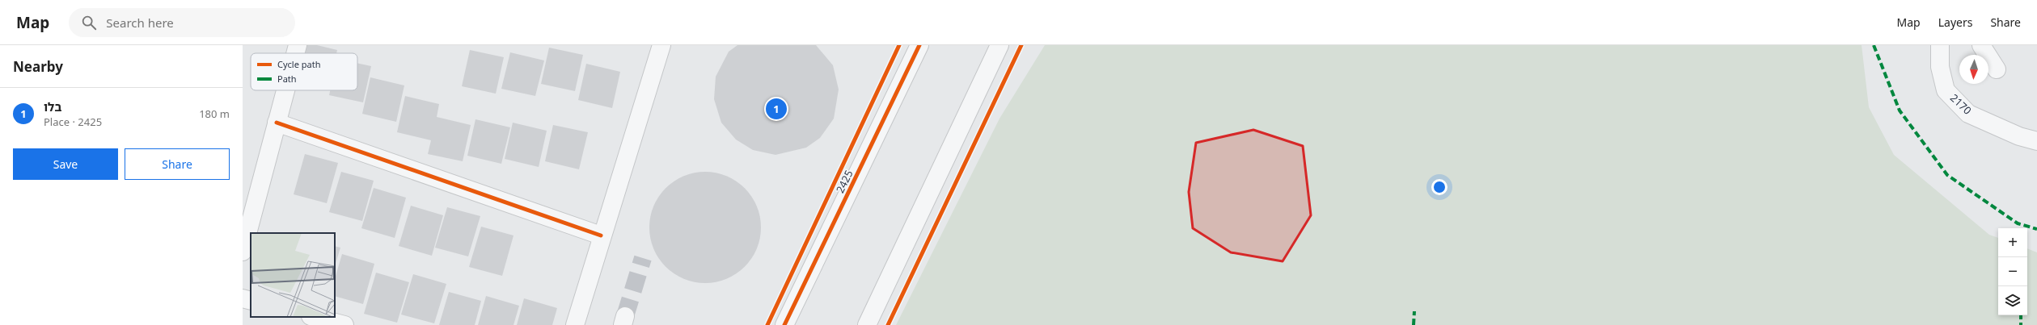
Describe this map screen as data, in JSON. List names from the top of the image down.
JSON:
{
  "streets": {
    "street": ["2170", "2425"]
  },
  "legend": ["Cycle path", "Path"],
  "north": "bottom",
  "page": {
    "header": "Map",
    "search": "Search here",
    "nav": ["Map", "Layers", "Share"],
    "heading": "Nearby",
    "list": [
      {
        "mark": "1",
        "name": "בלו",
        "note": "Place · 2425",
        "value": "180 m"
      }
    ],
    "pins": "1",
    "buttons": ["Save", "Share"],
    "map_buttons": ["+", "−"]
  }
}
